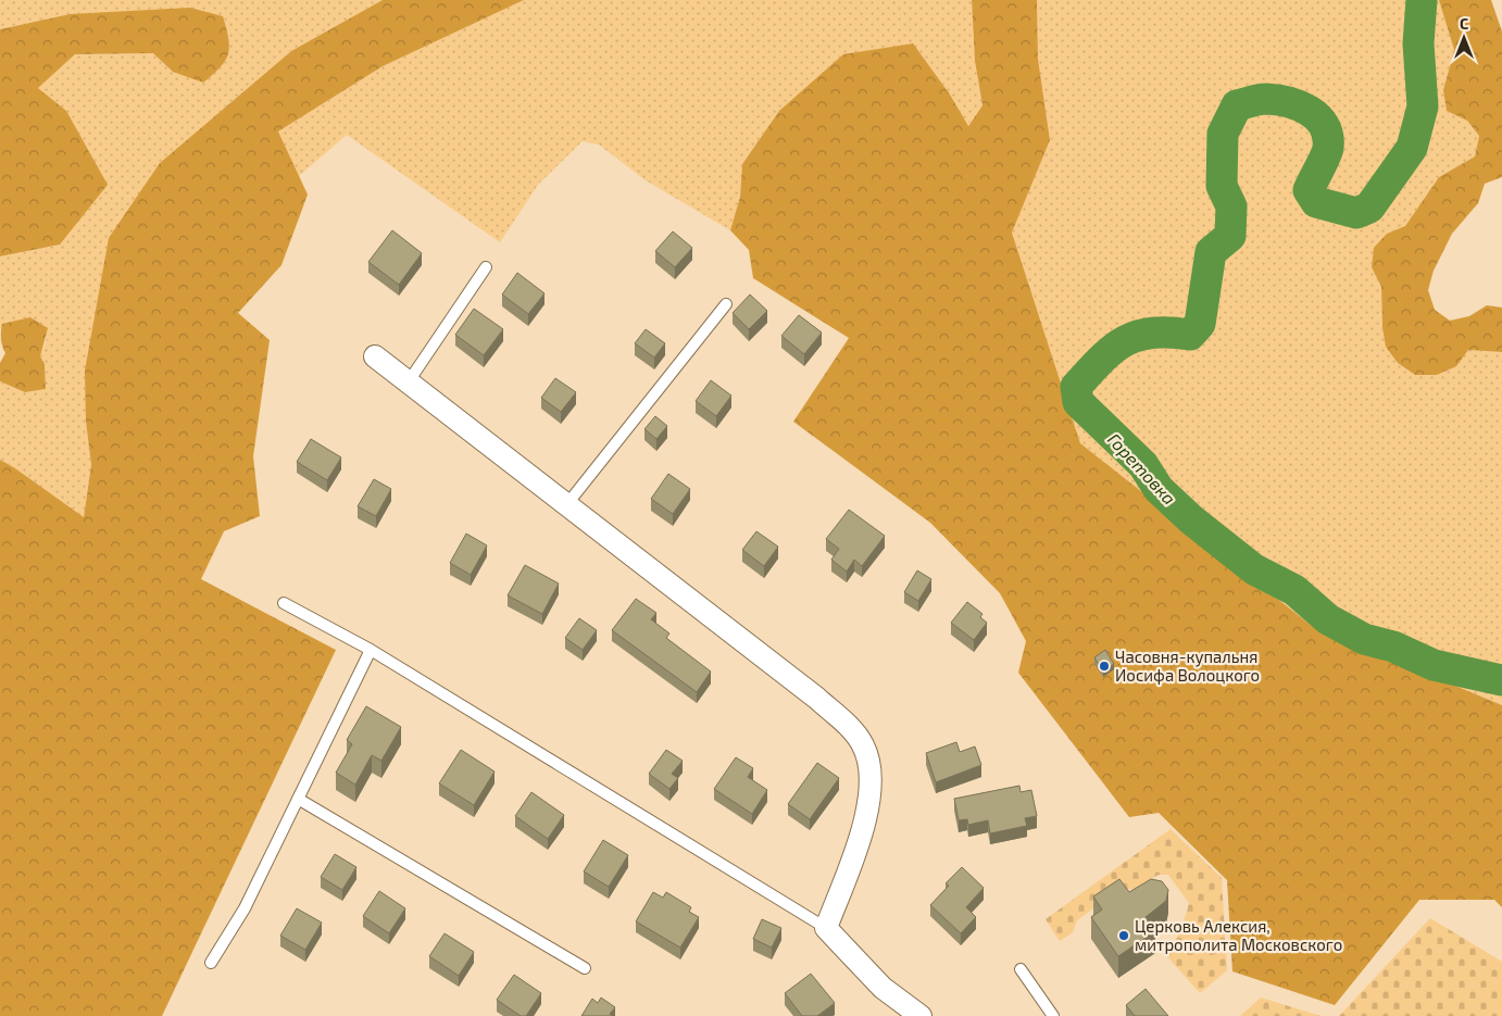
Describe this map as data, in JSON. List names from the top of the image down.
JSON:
{
  "water": ["Горетовка"],
  "places": ["Часовня-купальня Иосифа Волоцкого", "Церковь Алексия, митрополита Московского"],
  "north": "top"
}
